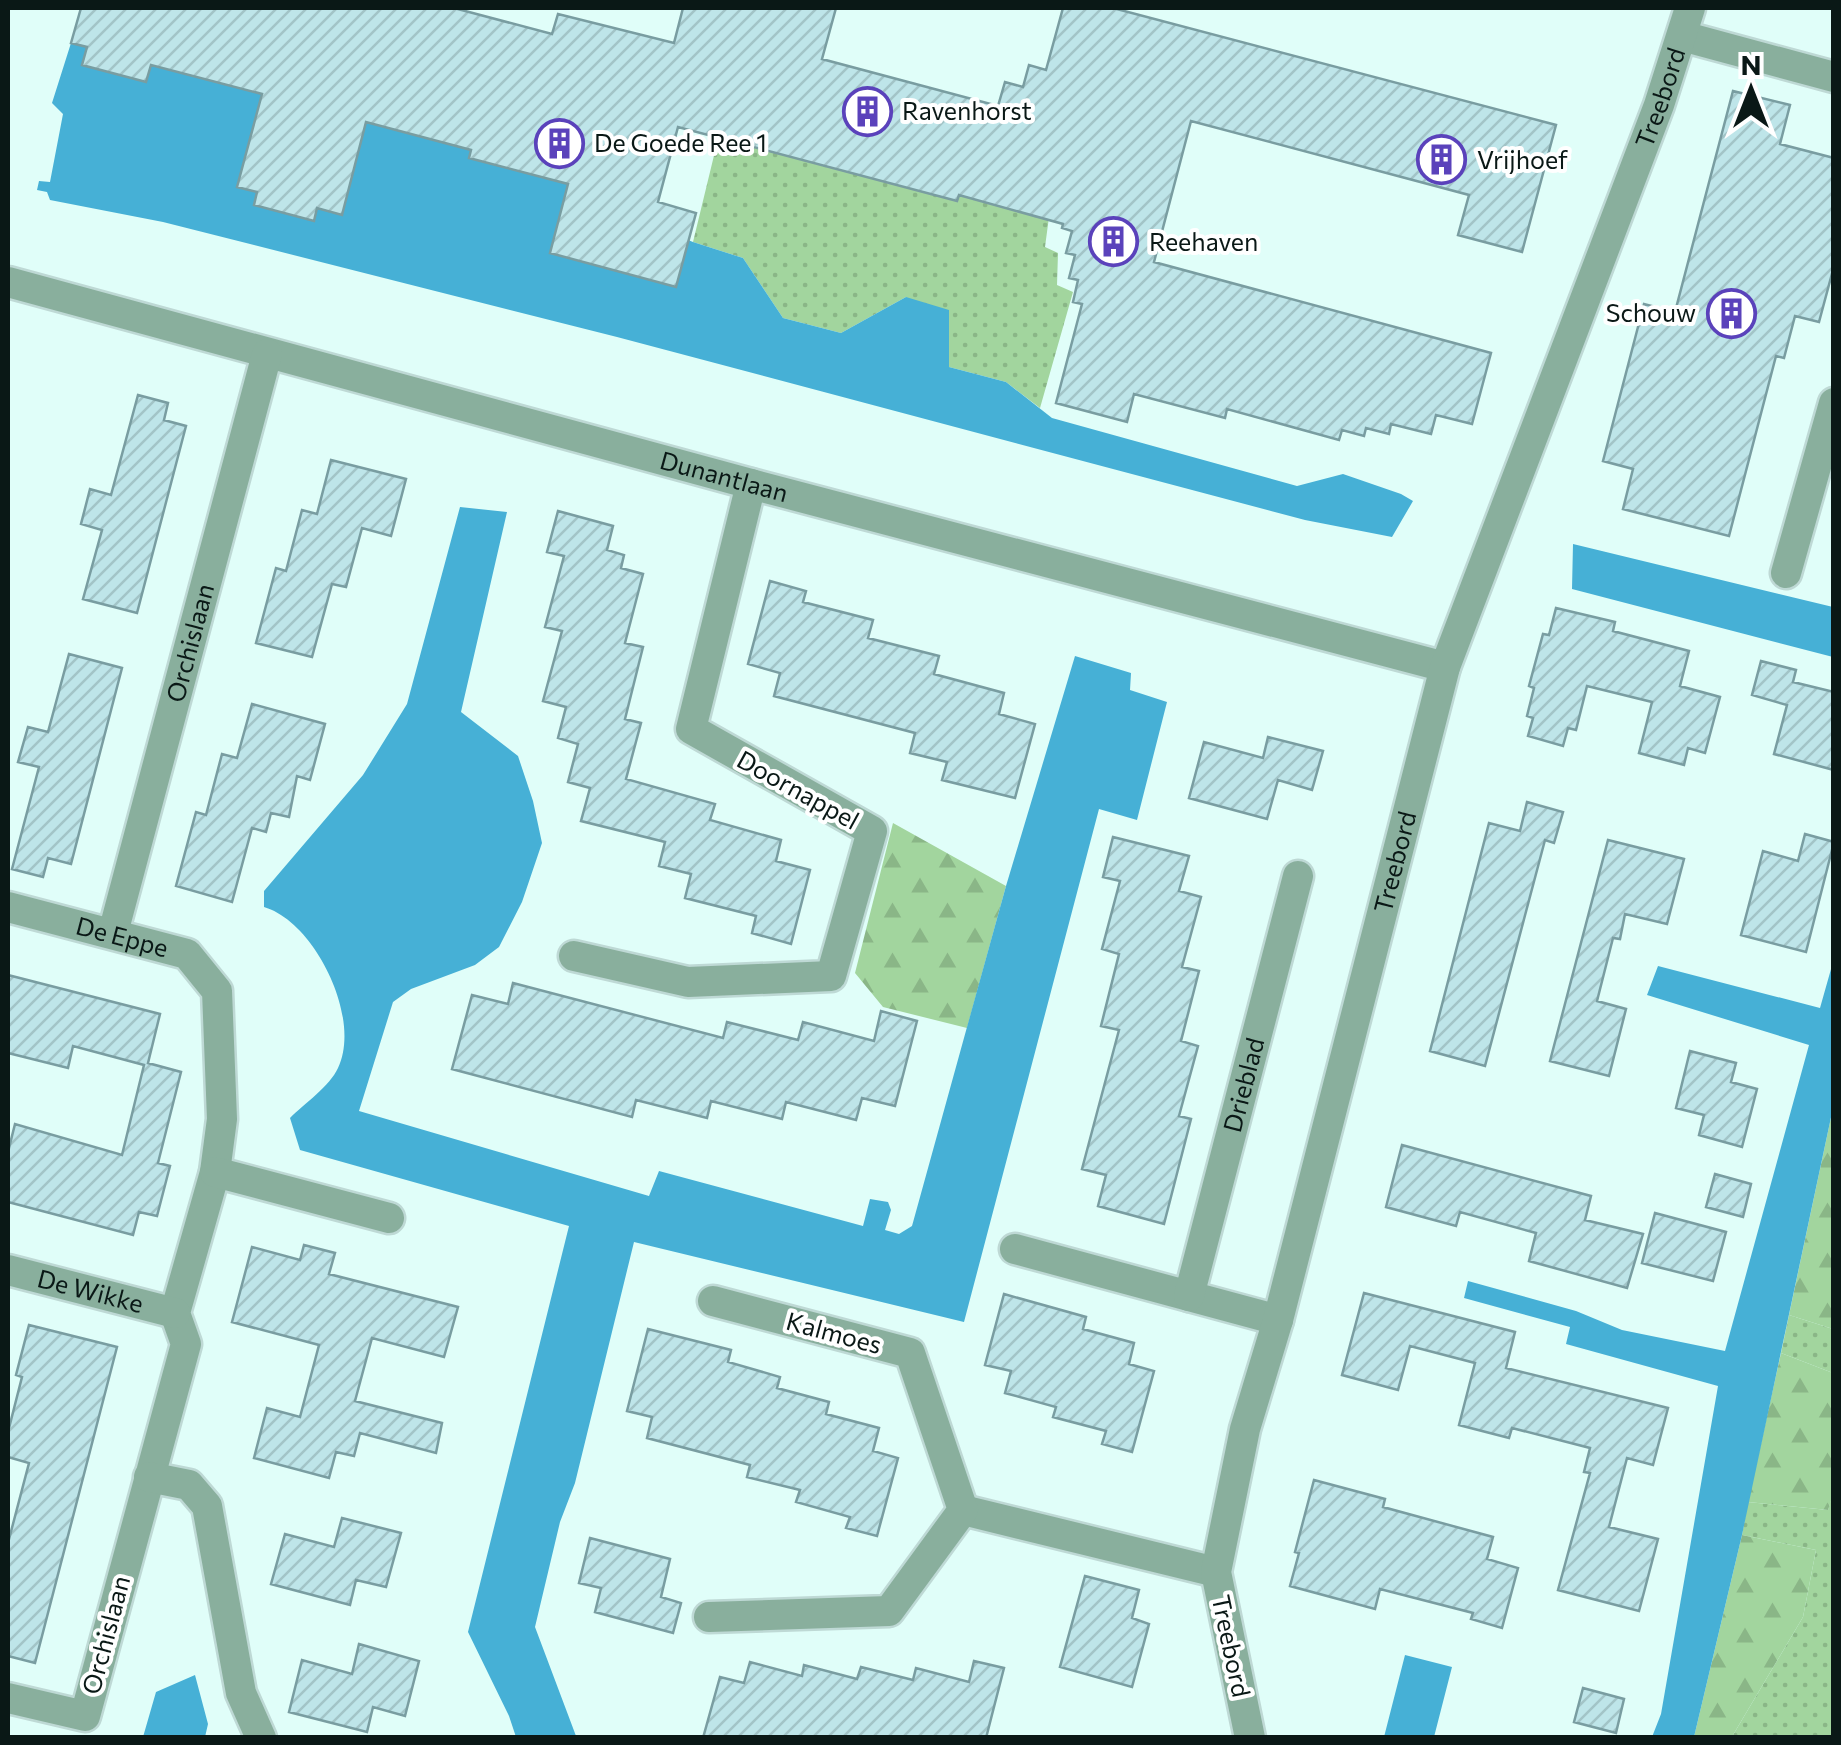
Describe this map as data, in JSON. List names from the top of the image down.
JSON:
{
  "streets": {
    "street": [
      "Treebord",
      "Dunantlaan",
      "Orchislaan",
      "Doornappel",
      "De Eppe",
      "Drieblad",
      "De Wikke",
      "Kalmoes"
    ]
  },
  "crossings": [
    ["Treebord", "Dunantlaan"],
    ["Dunantlaan", "Orchislaan"],
    ["Dunantlaan", "Doornappel"],
    ["Orchislaan", "De Eppe"],
    ["Orchislaan", "De Wikke"]
  ],
  "places": {
    "building": [
      "Ravenhorst",
      "De Goede Ree 1",
      "Vrijhoef",
      "Reehaven",
      "Schouw"
    ]
  },
  "north": "top"
}
